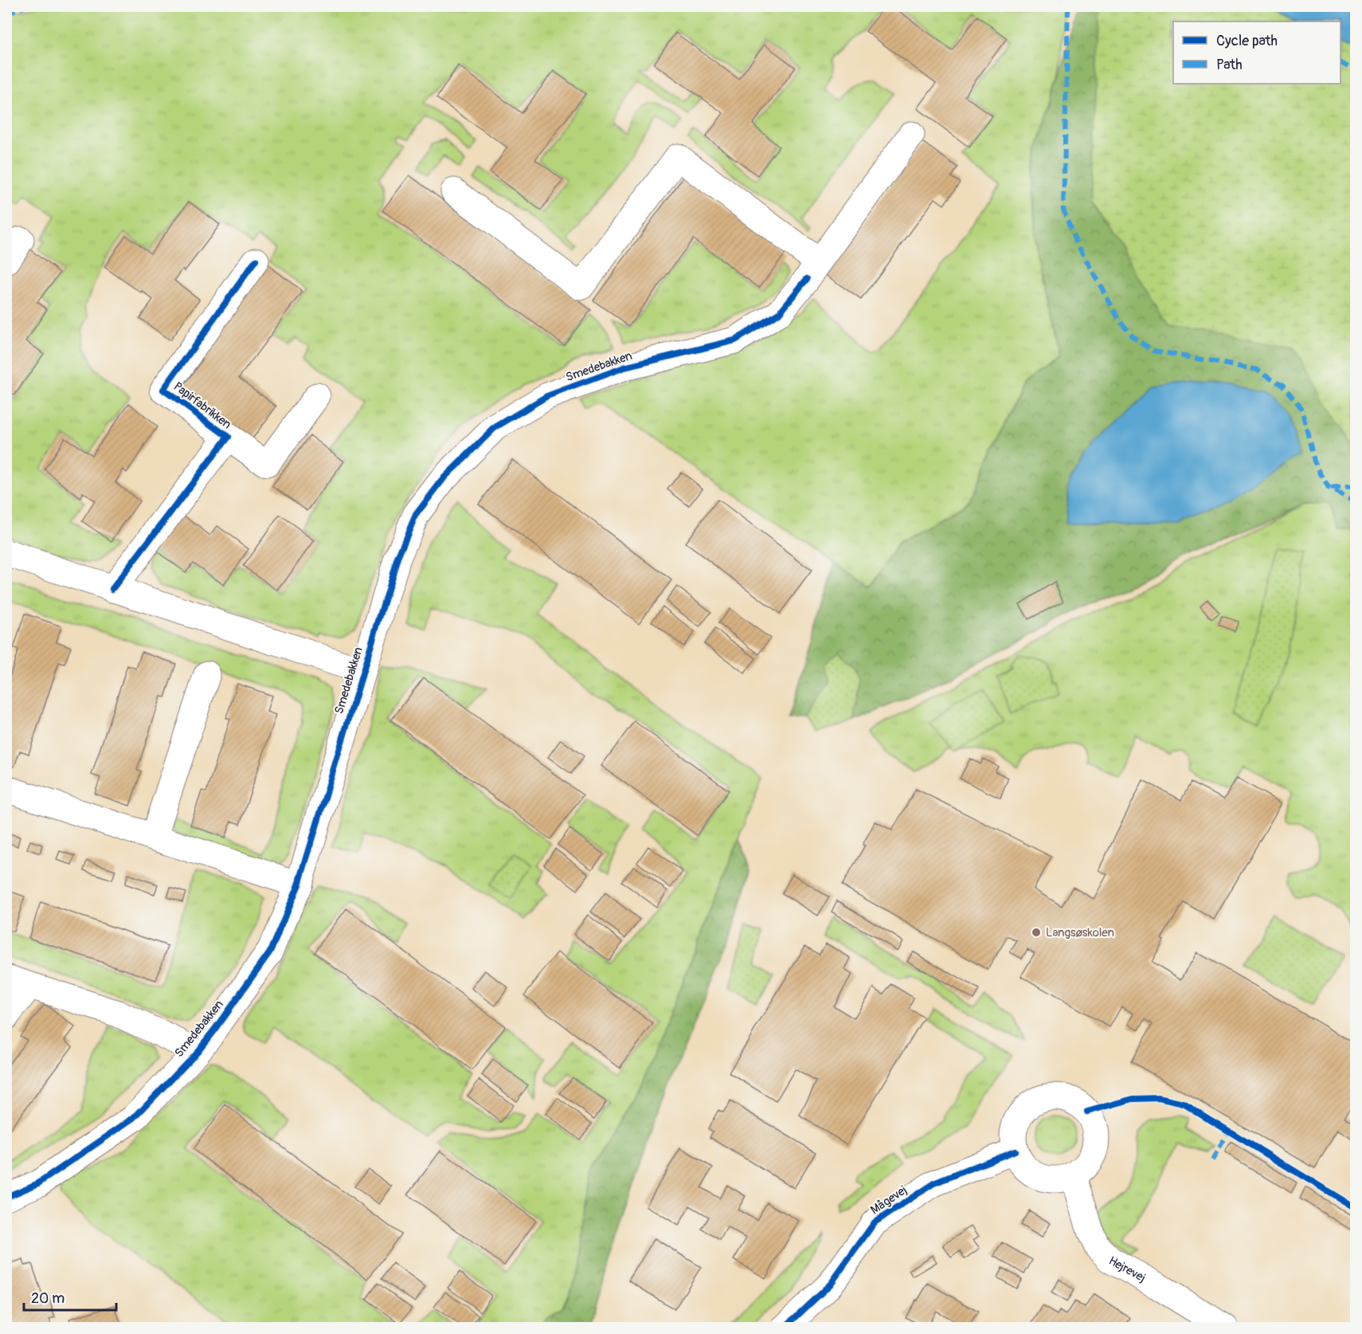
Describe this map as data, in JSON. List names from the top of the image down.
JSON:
{
  "streets": {
    "street": [
      "Smedebakken",
      "Papirfabrikken",
      "Mågevej",
      "Hejrevej"
    ]
  },
  "crossings": [
    ["Mågevej", "Hejrevej"]
  ],
  "places": ["Langsøskolen"],
  "legend": ["Cycle path", "Path"],
  "scale_bar": "20 m"
}
